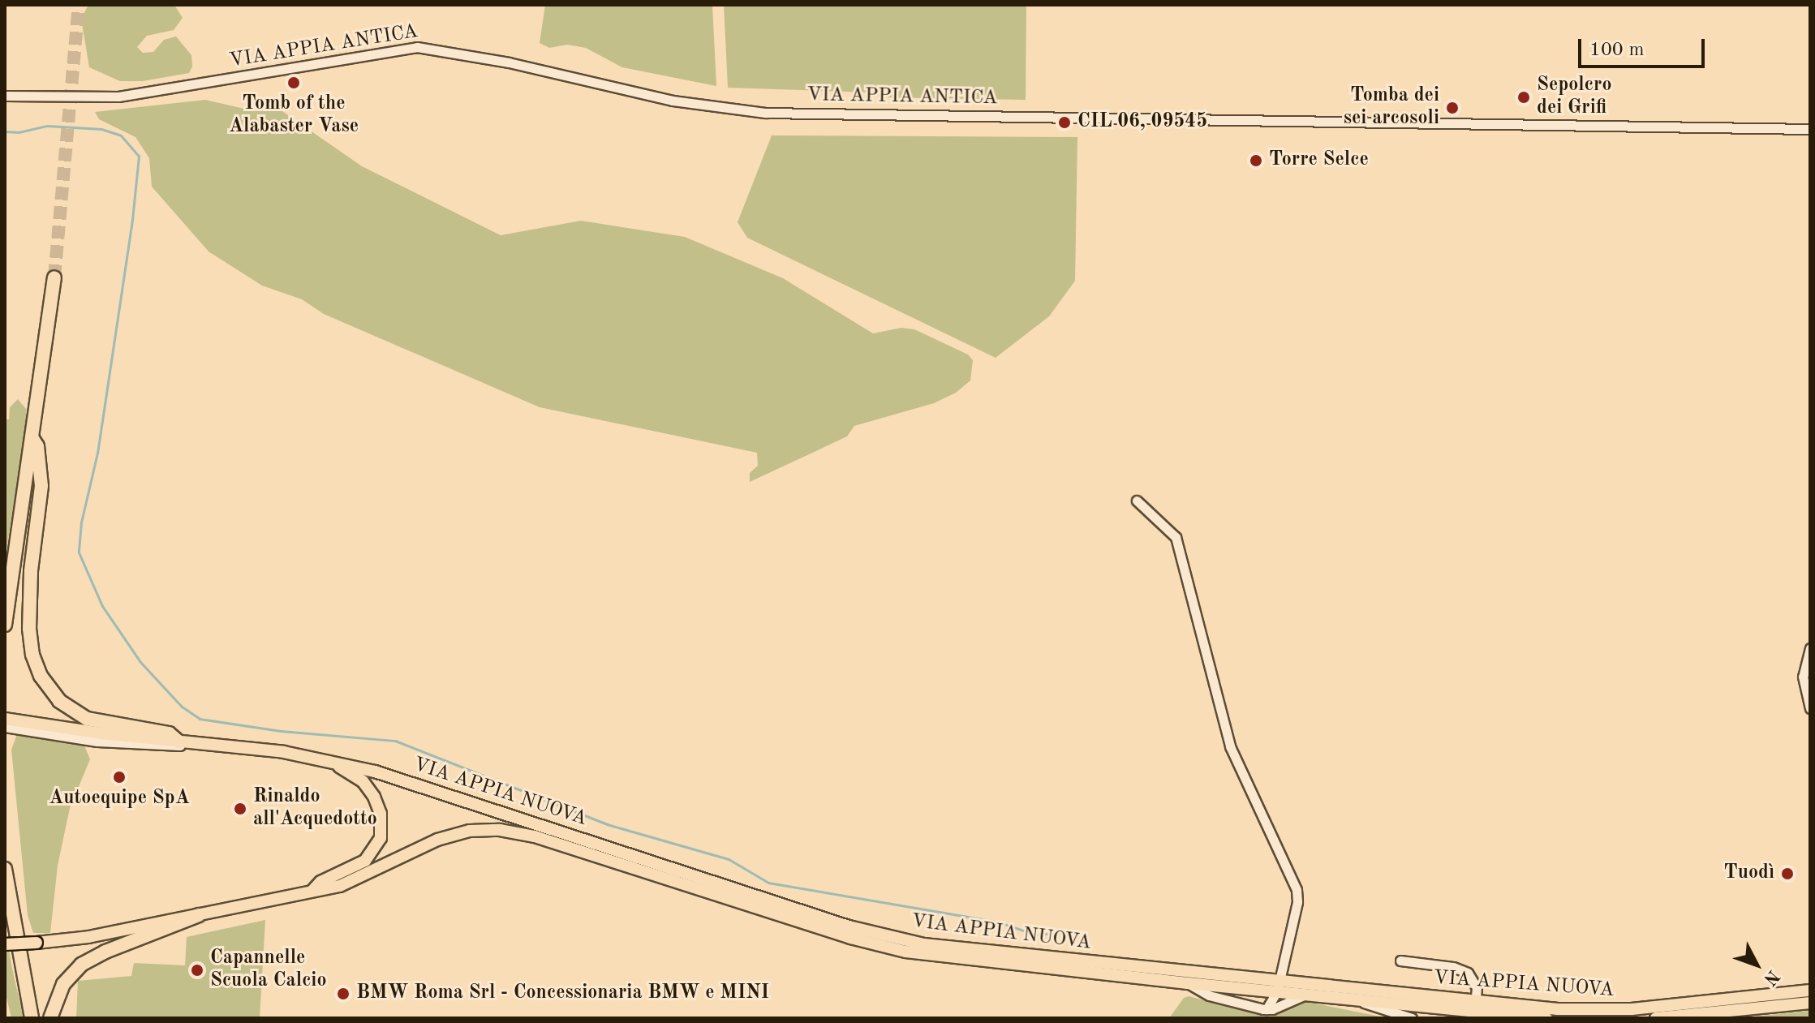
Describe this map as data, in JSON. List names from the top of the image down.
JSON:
{
  "streets": {
    "main road": ["VIA APPIA NUOVA"],
    "street": ["VIA APPIA ANTICA"]
  },
  "places": [
    "Tomb of the Alabaster Vase",
    "Sepolcro dei Grifi",
    "Tomba dei sei arcosoli",
    "CIL 06, 09545",
    "Torre Selce",
    "Autoequipe SpA",
    "Rinaldo all'Acquedotto",
    "Tuodì",
    "Capannelle Scuola Calcio",
    "BMW Roma Srl - Concessionaria BMW e MINI"
  ],
  "scale_bar": "100 m",
  "north": "bottom right"
}
